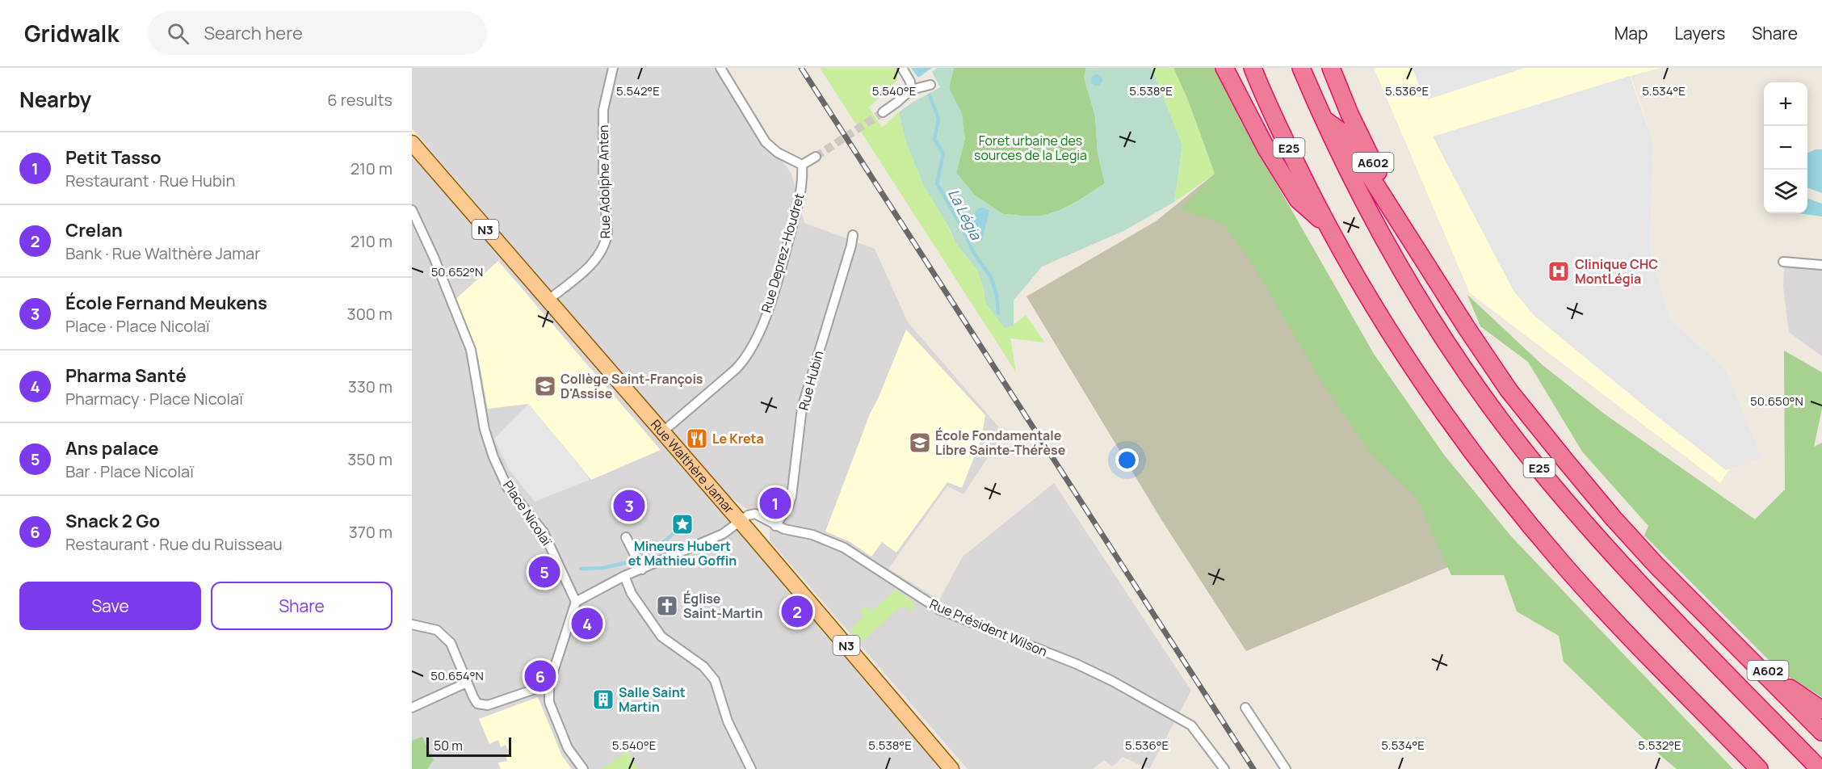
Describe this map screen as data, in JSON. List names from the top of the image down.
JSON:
{
  "streets": {
    "highway": ["E25", "A602"],
    "main road": ["N3", "Rue Walthère Jamar"],
    "street": [
      "Rue Adolphe Anten",
      "Rue Deprez-Houdret",
      "Rue Hubin",
      "Place Nicolaï",
      "Rue Président Wilson"
    ]
  },
  "crossings": [
    ["Rue Adolphe Anten", "Rue Walthère Jamar"],
    ["Rue Deprez-Houdret", "Rue Walthère Jamar"],
    ["Rue Hubin", "Rue Président Wilson"],
    ["Rue Walthère Jamar", "Rue Président Wilson"]
  ],
  "water": ["La Légia"],
  "parks": ["Foret urbaine des sources de la Legia"],
  "places": {
    "hospital": ["Clinique CHC MontLégia"],
    "school or university": ["Collège Saint-François D'Assise", "École Fondamentale Libre Sainte-Thérèse"],
    "restaurant": ["Le Kreta"],
    "place": ["Mineurs Hubert et Mathieu Goffin"],
    "church": ["Église Saint-Martin"],
    "building": ["Salle Saint Martin"]
  },
  "scale_bar": "50 m",
  "page": {
    "header": "Gridwalk",
    "search": "Search here",
    "nav": ["Map", "Layers", "Share"],
    "heading": ["Nearby", "6 results"],
    "map_buttons": ["+", "−"],
    "list": [
      {
        "mark": "1",
        "name": "Petit Tasso",
        "note": "Restaurant · Rue Hubin",
        "value": "210 m"
      },
      {
        "mark": "2",
        "name": "Crelan",
        "note": "Bank · Rue Walthère Jamar",
        "value": "210 m"
      },
      {
        "mark": "3",
        "name": "École Fernand Meukens",
        "note": "Place · Place Nicolaï",
        "value": "300 m"
      },
      {
        "mark": "4",
        "name": "Pharma Santé",
        "note": "Pharmacy · Place Nicolaï",
        "value": "330 m"
      },
      {
        "mark": "5",
        "name": "Ans palace",
        "note": "Bar · Place Nicolaï",
        "value": "350 m"
      },
      {
        "mark": "6",
        "name": "Snack 2 Go",
        "note": "Restaurant · Rue du Ruisseau",
        "value": "370 m"
      }
    ],
    "pins": [
      "1",
      "3",
      "5",
      "2",
      "4",
      "6"
    ],
    "buttons": ["Save", "Share"],
    "scale": "50 m"
  },
  "coordinates": [
    "5.542°E",
    "5.534°E",
    "5.540°E",
    "5.538°E",
    "5.536°E",
    "50.652°N",
    "50.650°N",
    "50.654°N",
    "5.532°E"
  ]
}
